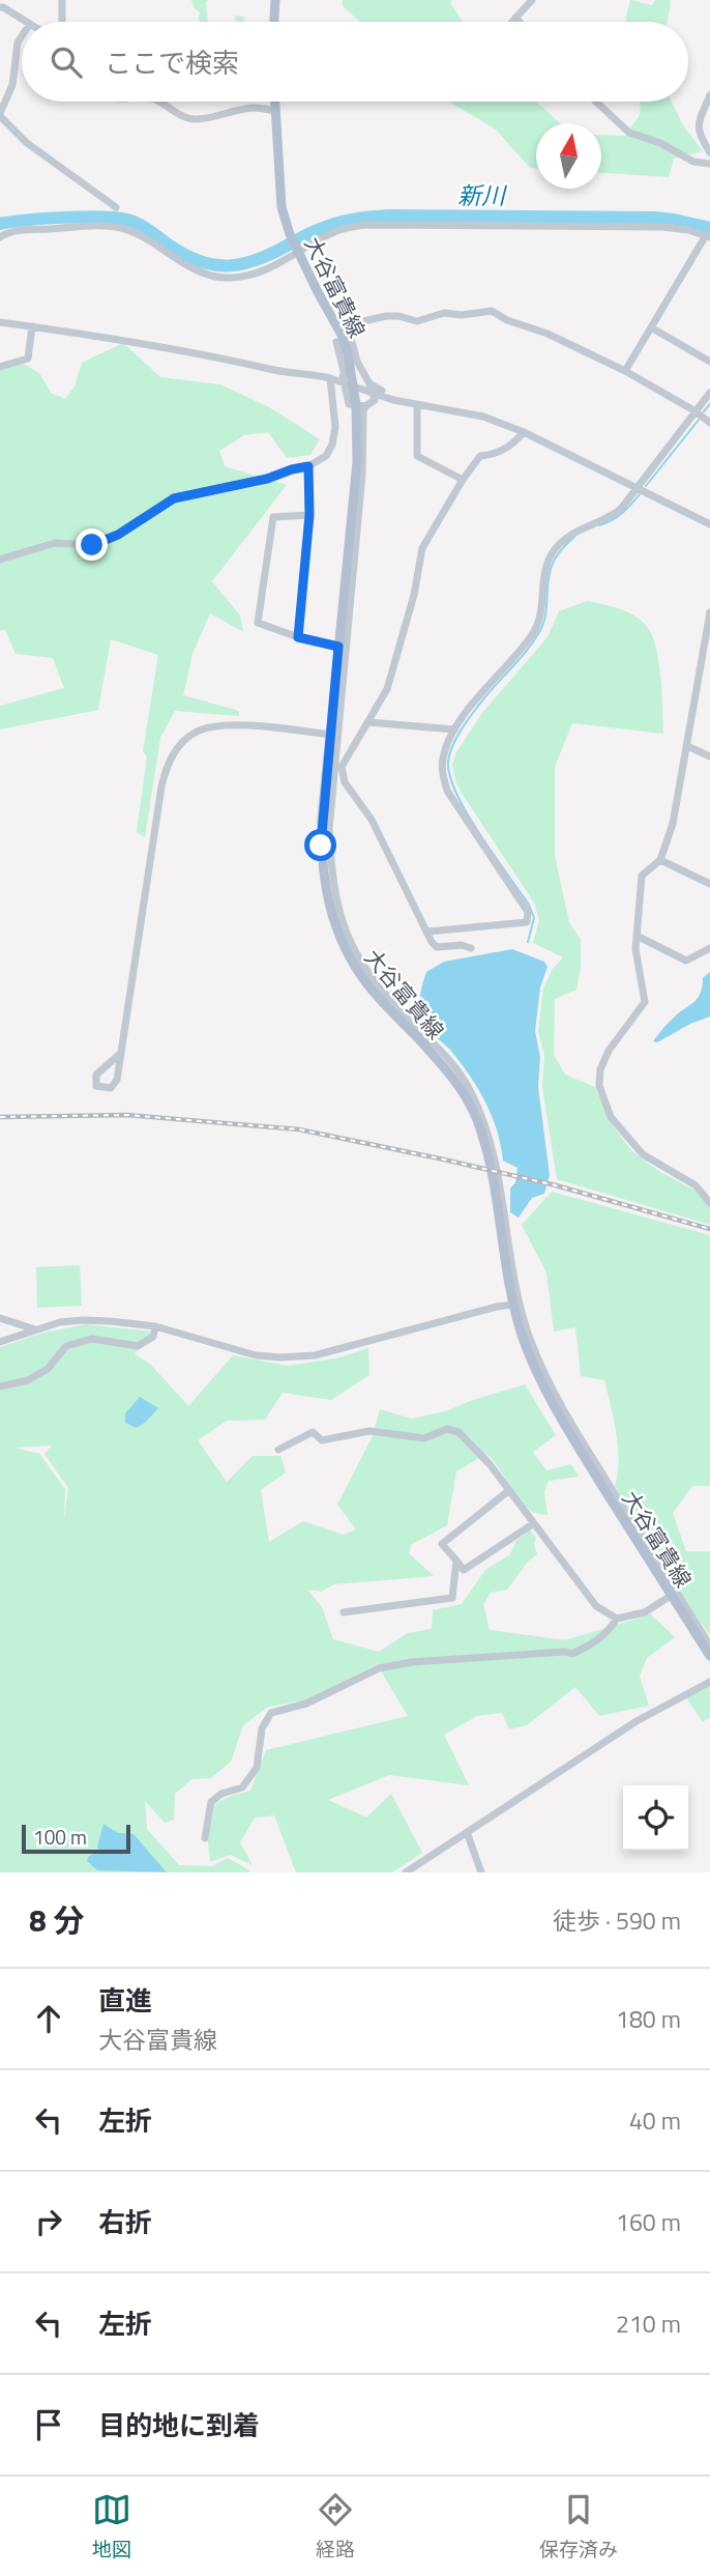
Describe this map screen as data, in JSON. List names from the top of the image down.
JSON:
{
  "streets": {
    "main road": ["大谷富貴線"]
  },
  "water": ["新川"],
  "scale_bar": "100 m",
  "north": "top",
  "page": {
    "search": "ここで検索",
    "scale": "100 m",
    "heading": ["8 分", "徒歩 · 590 m"],
    "list": [
      ["直進", "大谷富貴線", "180 m"],
      ["左折", "40 m"],
      ["右折", "160 m"],
      ["左折", "210 m"],
      "目的地に到着"
    ],
    "nav": ["地図", "経路", "保存済み"]
  }
}
